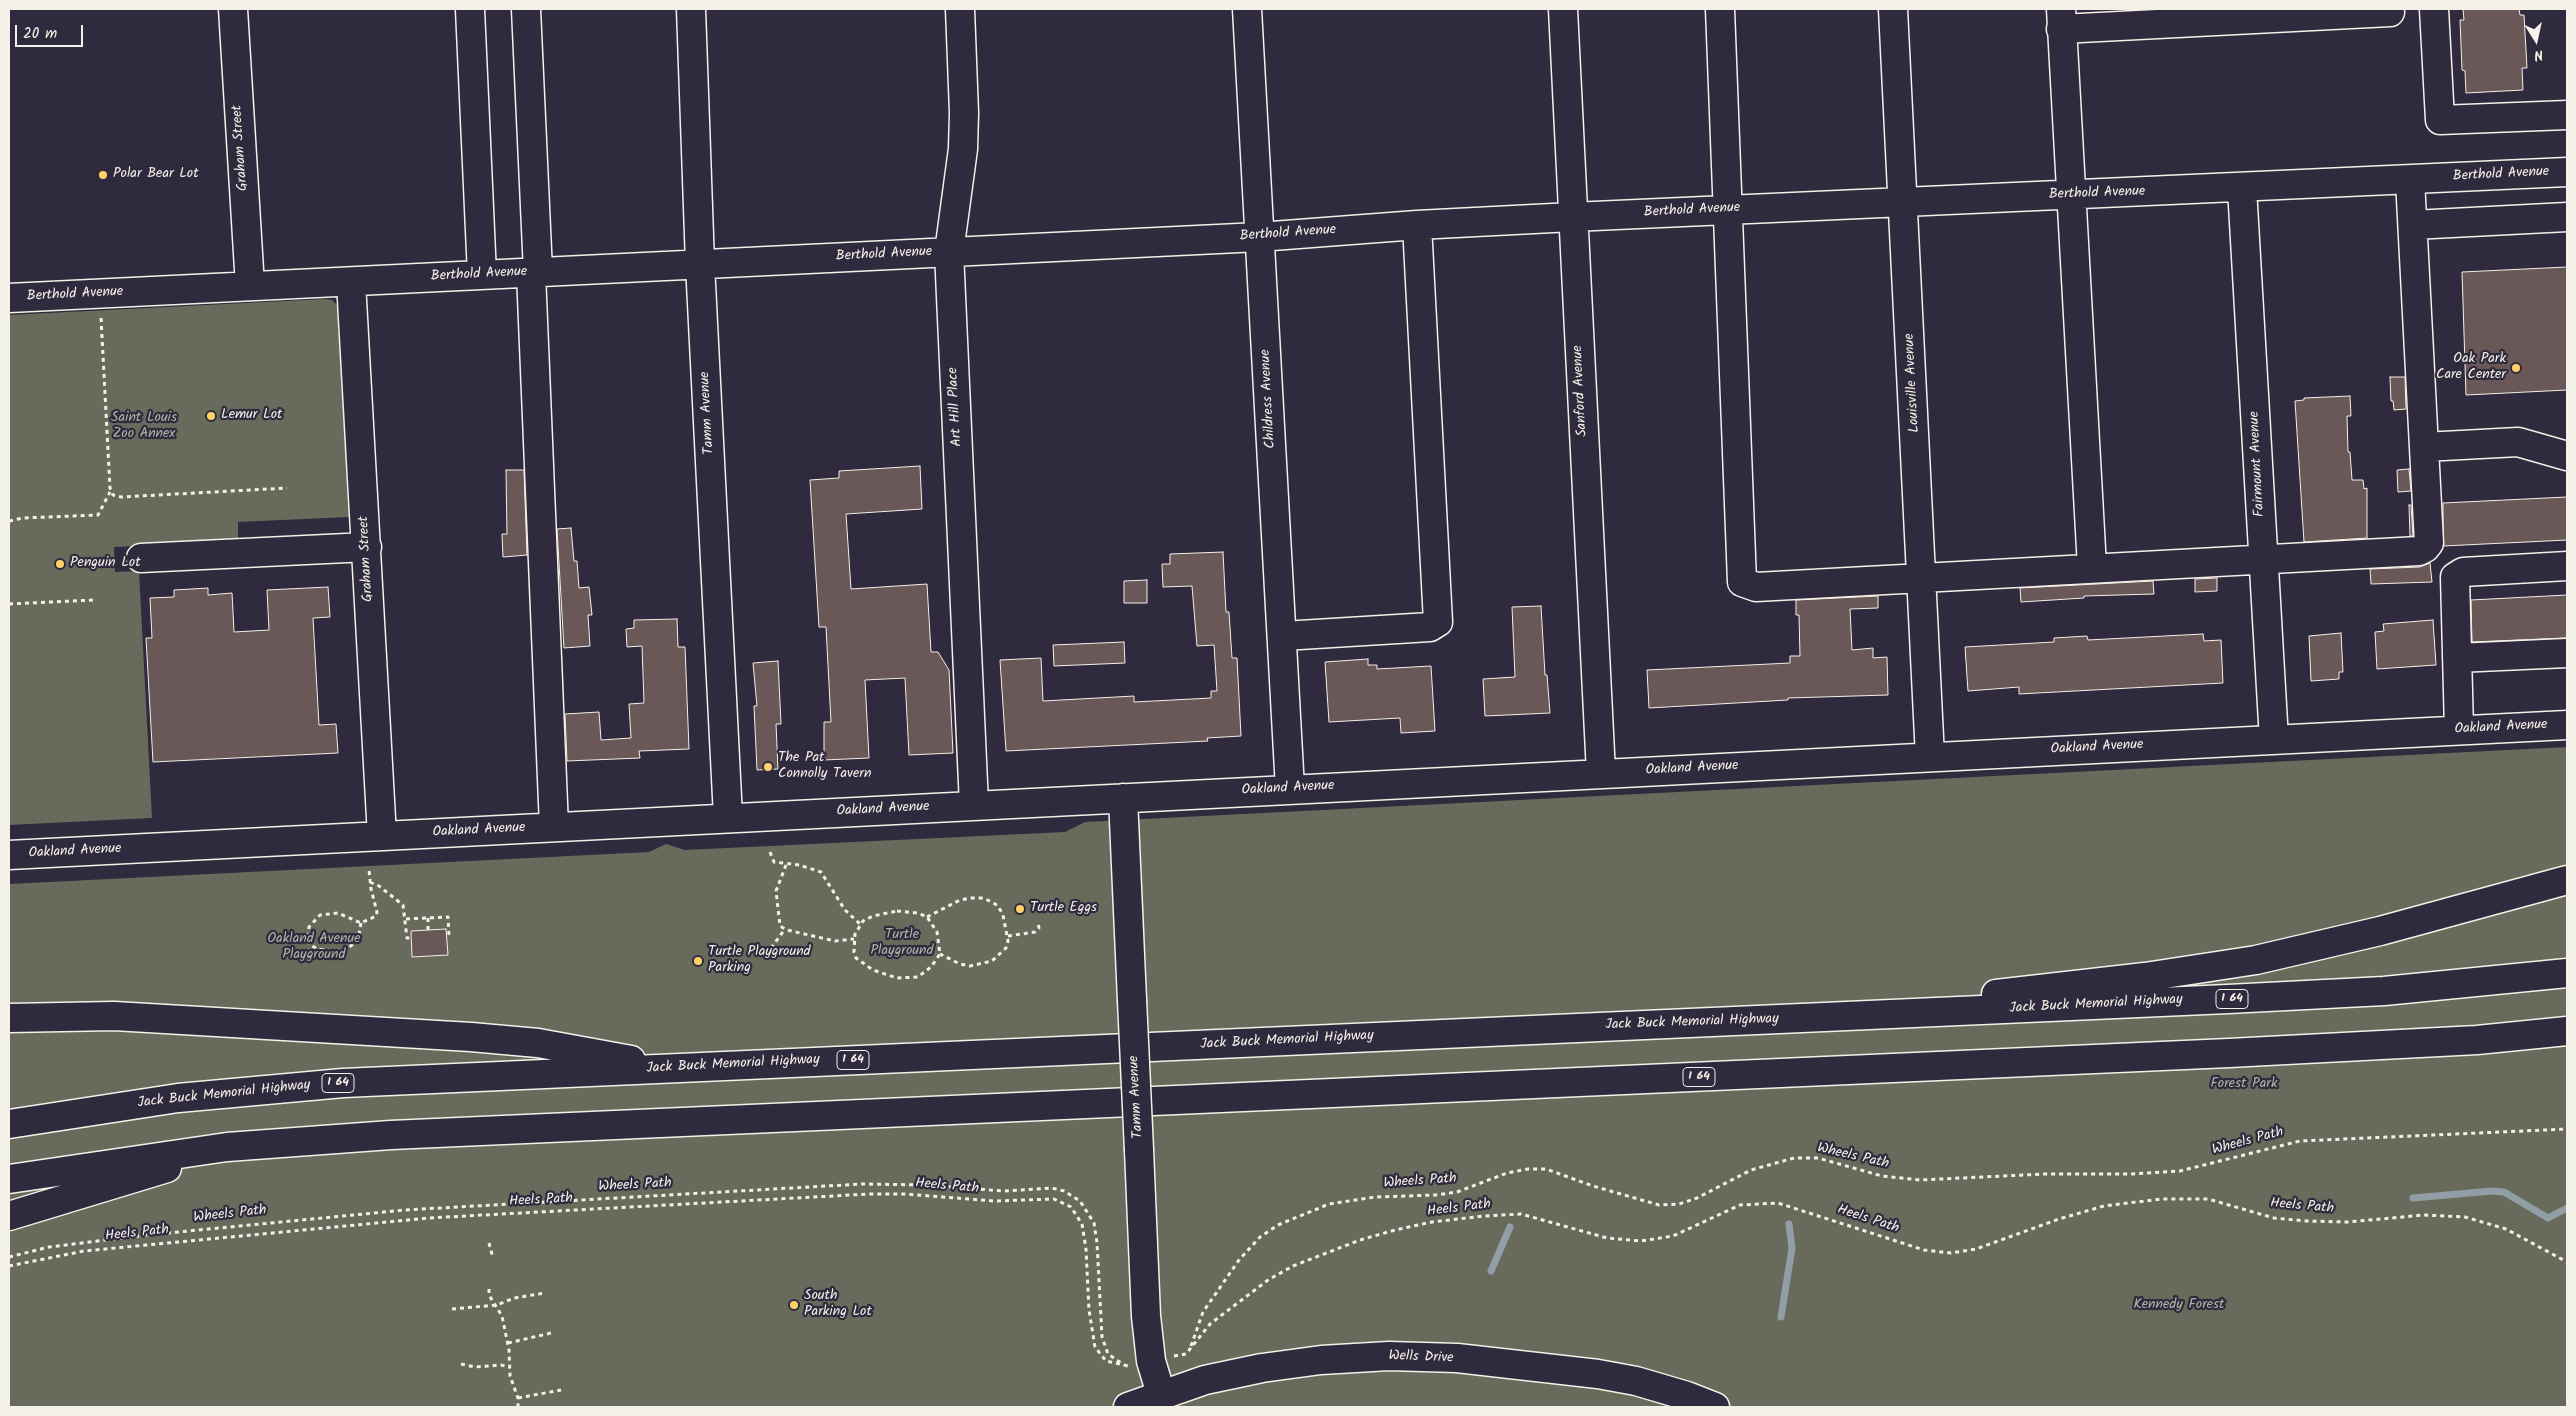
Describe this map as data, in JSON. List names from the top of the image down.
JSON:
{
  "streets": {
    "main road": [
      "Graham Street",
      "Berthold Avenue",
      "Louisville Avenue",
      "Sanford Avenue",
      "Childress Avenue",
      "Art Hill Place",
      "Tamm Avenue",
      "Fairmount Avenue",
      "Oakland Avenue",
      "I 64",
      "Jack Buck Memorial Highway",
      "Wells Drive"
    ],
    "path": ["Wheels Path", "Heels Path"]
  },
  "crossings": [
    ["Graham Street", "Berthold Avenue"],
    ["Graham Street", "Oakland Avenue"],
    ["Berthold Avenue", "Louisville Avenue"],
    ["Berthold Avenue", "Sanford Avenue"],
    ["Berthold Avenue", "Childress Avenue"],
    ["Berthold Avenue", "Art Hill Place"],
    ["Berthold Avenue", "Tamm Avenue"],
    ["Berthold Avenue", "Fairmount Avenue"],
    ["Louisville Avenue", "Oakland Avenue"],
    ["Sanford Avenue", "Oakland Avenue"],
    ["Childress Avenue", "Oakland Avenue"],
    ["Art Hill Place", "Oakland Avenue"],
    ["Tamm Avenue", "Oakland Avenue"],
    ["Tamm Avenue", "Wells Drive"],
    ["Fairmount Avenue", "Oakland Avenue"],
    ["Wheels Path", "Heels Path"]
  ],
  "parks": [
    "Saint Louis Zoo Annex",
    "Turtle Playground",
    "Oakland Avenue Playground",
    "Forest Park",
    "Kennedy Forest"
  ],
  "places": [
    "Polar Bear Lot",
    "Oak Park Care Center",
    "Lemur Lot",
    "Penguin Lot",
    "The Pat Connolly Tavern",
    "Turtle Eggs",
    "Turtle Playground Parking",
    "South Parking Lot"
  ],
  "scale_bar": "20 m",
  "north": "bottom"
}
